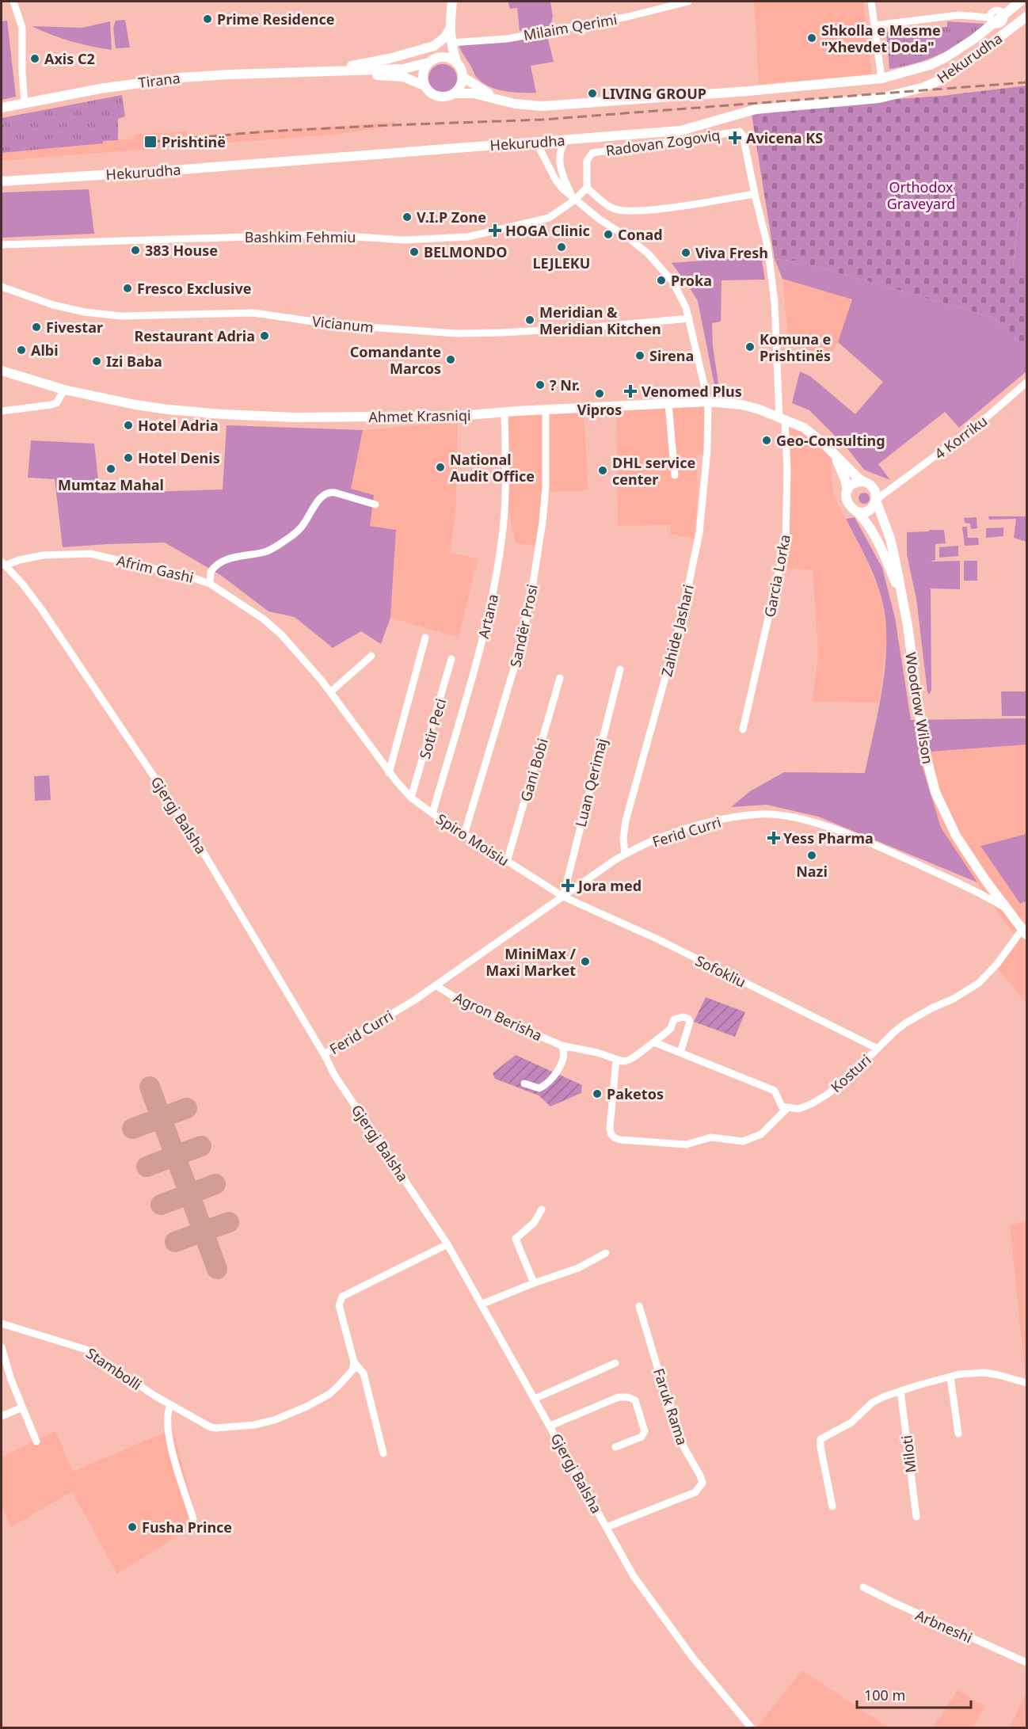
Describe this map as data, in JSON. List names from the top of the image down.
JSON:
{
  "streets": {
    "main road": [
      "Hekurudha",
      "Tirana",
      "Ahmet Krasniqi",
      "Woodrow Wilson"
    ],
    "street": [
      "Milaim Qerimi",
      "Radovan Zogoviq",
      "Bashkim Fehmiu",
      "Vicianum",
      "4 Korriku",
      "Afrim Gashi",
      "Garcia Lorka",
      "Artana",
      "Sandër Prosi",
      "Zahide Jashari",
      "Sotir Peci",
      "Gani Bobi",
      "Luan Qerimaj",
      "Gjergj Balsha",
      "Ferid Curri",
      "Spiro Moisiu",
      "Sofokliu",
      "Agron Berisha",
      "Kosturi",
      "Stambolli",
      "Faruk Rama",
      "Miloti",
      "Arbneshi"
    ]
  },
  "crossings": [
    ["Hekurudha", "Tirana"],
    ["Hekurudha", "Zahide Jashari"],
    ["Radovan Zogoviq", "Bashkim Fehmiu"],
    ["Radovan Zogoviq", "Ahmet Krasniqi"],
    ["Radovan Zogoviq", "Garcia Lorka"],
    ["Bashkim Fehmiu", "Zahide Jashari"],
    ["Vicianum", "Zahide Jashari"],
    ["Ahmet Krasniqi", "4 Korriku"],
    ["Ahmet Krasniqi", "Garcia Lorka"],
    ["Ahmet Krasniqi", "Artana"],
    ["Ahmet Krasniqi", "Sandër Prosi"],
    ["Ahmet Krasniqi", "Zahide Jashari"],
    ["Ahmet Krasniqi", "Woodrow Wilson"],
    ["Afrim Gashi", "Gjergj Balsha"],
    ["Afrim Gashi", "Spiro Moisiu"],
    ["Artana", "Spiro Moisiu"],
    ["Sandër Prosi", "Spiro Moisiu"],
    ["Zahide Jashari", "Ferid Curri"],
    ["Woodrow Wilson", "Ferid Curri"],
    ["Woodrow Wilson", "Kosturi"],
    ["Sotir Peci", "Spiro Moisiu"],
    ["Gani Bobi", "Spiro Moisiu"],
    ["Luan Qerimaj", "Ferid Curri"],
    ["Luan Qerimaj", "Spiro Moisiu"],
    ["Luan Qerimaj", "Sofokliu"],
    ["Gjergj Balsha", "Ferid Curri"],
    ["Gjergj Balsha", "Faruk Rama"],
    ["Ferid Curri", "Spiro Moisiu"],
    ["Ferid Curri", "Sofokliu"],
    ["Ferid Curri", "Agron Berisha"],
    ["Spiro Moisiu", "Sofokliu"],
    ["Sofokliu", "Kosturi"]
  ],
  "parks": ["Orthodox Graveyard"],
  "places": {
    "other": [
      "Prime Residence",
      "Shkolla e Mesme \"Xhevdet Doda\"",
      "Axis C2",
      "LIVING GROUP",
      "V.I.P Zone",
      "Conad",
      "LEJLEKU",
      "383 House",
      "BELMONDO",
      "Viva Fresh",
      "Proka",
      "Fresco Exclusive",
      "Meridian & Meridian Kitchen",
      "Fivestar",
      "Restaurant Adria",
      "Komuna e Prishtinës",
      "Albi",
      "Sirena",
      "Comandante Marcos",
      "Izi Baba",
      "? Nr.",
      "Vipros",
      "Hotel Adria",
      "Geo-Consulting",
      "Hotel Denis",
      "National Audit Office",
      "Mumtaz Mahal",
      "DHL service center",
      "Nazi",
      "MiniMax / Maxi Market",
      "Paketos",
      "Fusha Prince"
    ],
    "health": [
      "Avicena KS",
      "HOGA Clinic",
      "Venomed Plus",
      "Yess Pharma",
      "Jora med"
    ],
    "transit": ["Prishtinë"]
  },
  "scale_bar": "100 m"
}
